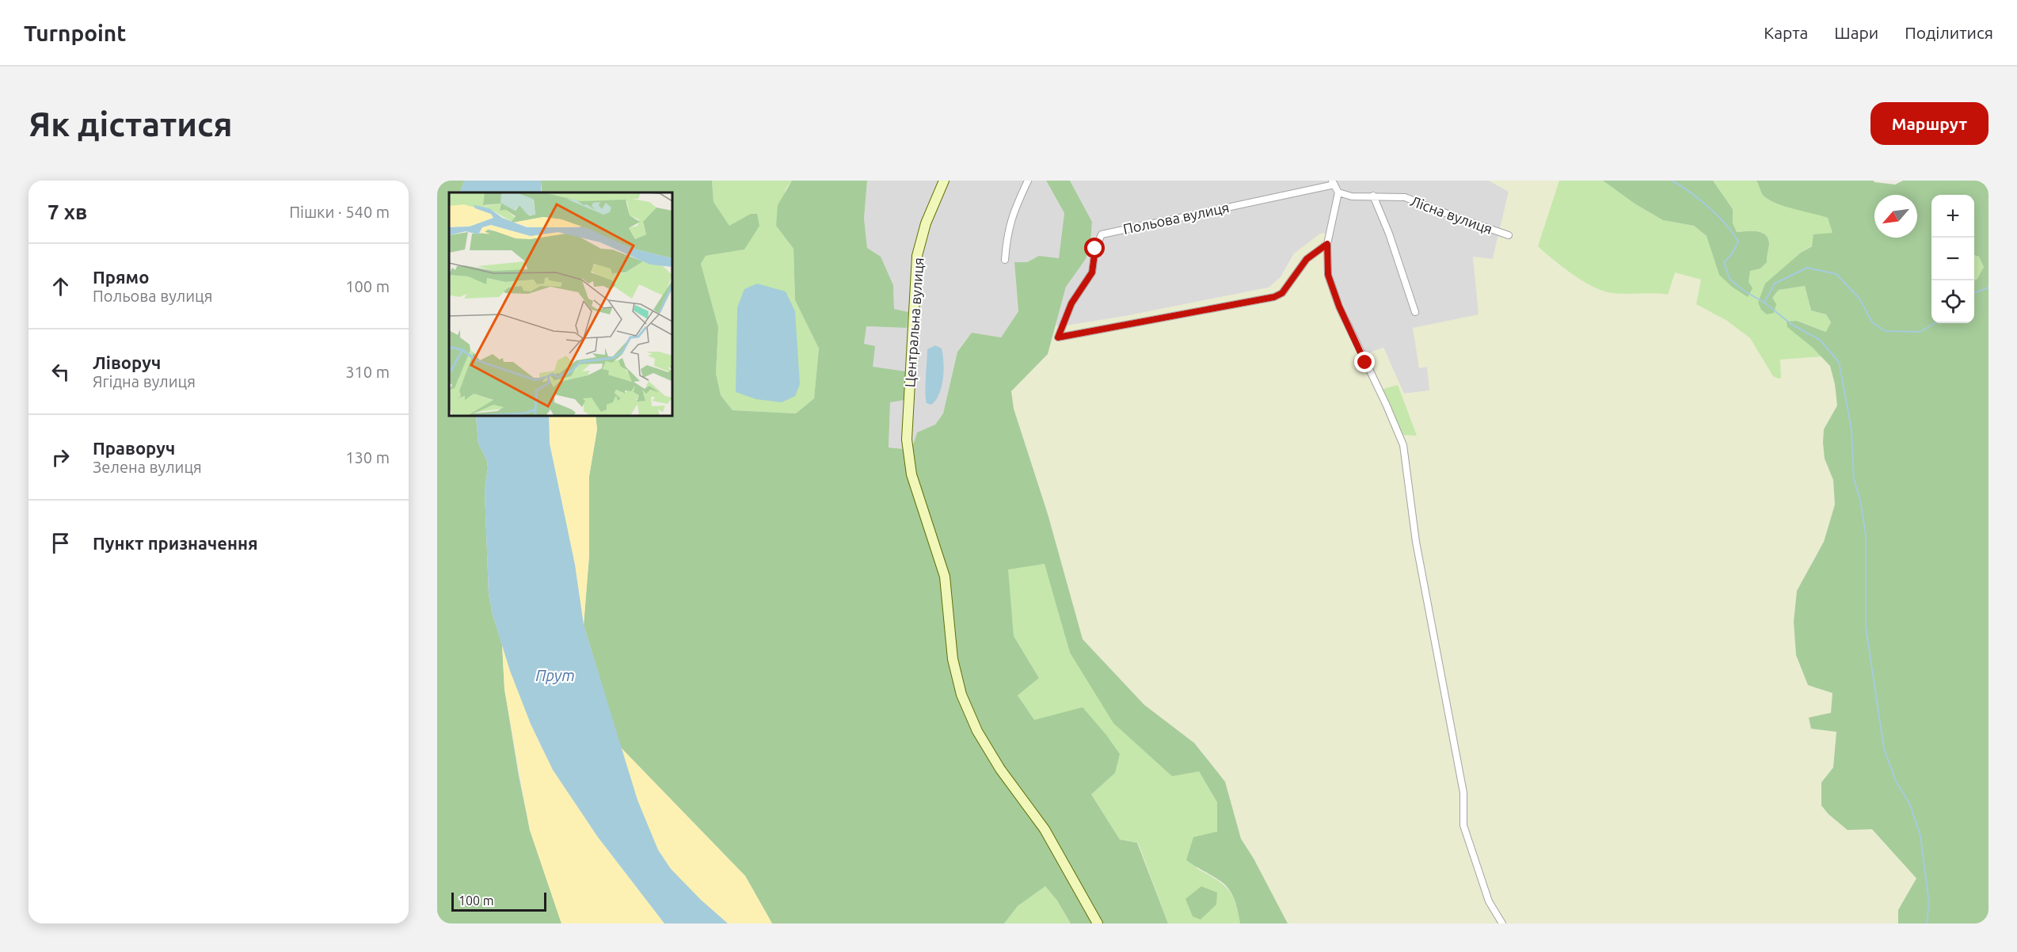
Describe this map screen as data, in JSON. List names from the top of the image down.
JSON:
{
  "streets": {
    "main road": ["Центральна вулиця"],
    "street": ["Лісна вулиця", "Польова вулиця"]
  },
  "water": ["Прут"],
  "scale_bar": "100 m",
  "north": "bottom left",
  "page": {
    "header": "Turnpoint",
    "nav": ["Карта", "Шари", "Поділитися"],
    "buttons": "Маршрут",
    "title": "Як дістатися",
    "heading": ["7 хв", "Пішки · 540 m"],
    "map_buttons": ["+", "−"],
    "list": [
      ["Прямо", "Польова вулиця", "100 m"],
      ["Ліворуч", "Ягідна вулиця", "310 m"],
      ["Праворуч", "Зелена вулиця", "130 m"],
      "Пункт призначення"
    ],
    "scale": "100 m"
  }
}
